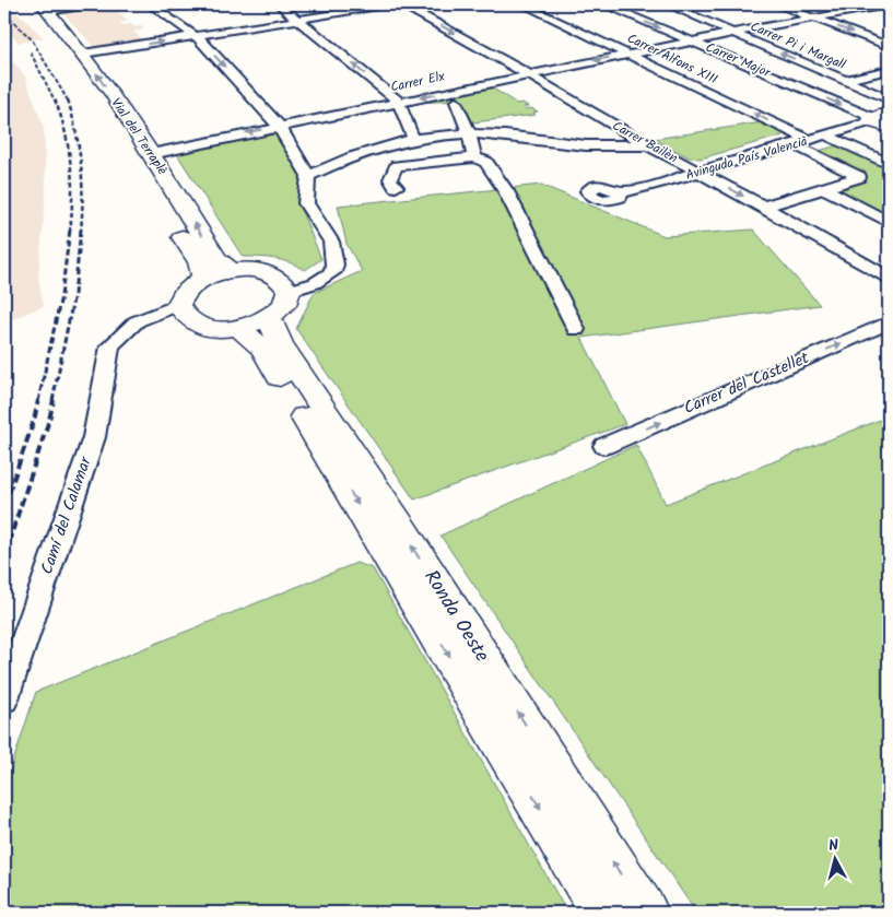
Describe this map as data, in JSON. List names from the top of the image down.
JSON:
{
  "streets": {
    "main road": ["Vial del Terraplè", "Ronda Oeste"],
    "street": [
      "Carrer Pi i Margall",
      "Carrer Alfons XIII",
      "Carrer Major",
      "Carrer Elx",
      "Carrer Bailèn",
      "Avinguda País Valencià",
      "Carrer del Castellet",
      "Camí del Calamar"
    ]
  },
  "crossings": [
    ["Carrer Pi i Margall", "Carrer Elx"],
    ["Carrer Alfons XIII", "Carrer Elx"],
    ["Carrer Alfons XIII", "Avinguda País Valencià"],
    ["Carrer Major", "Carrer Elx"],
    ["Carrer Major", "Avinguda País Valencià"],
    ["Carrer Elx", "Vial del Terraplè"],
    ["Carrer Elx", "Carrer Bailèn"],
    ["Carrer Bailèn", "Avinguda País Valencià"]
  ],
  "one_way": ["Carrer del Castellet"],
  "north": "top"
}
